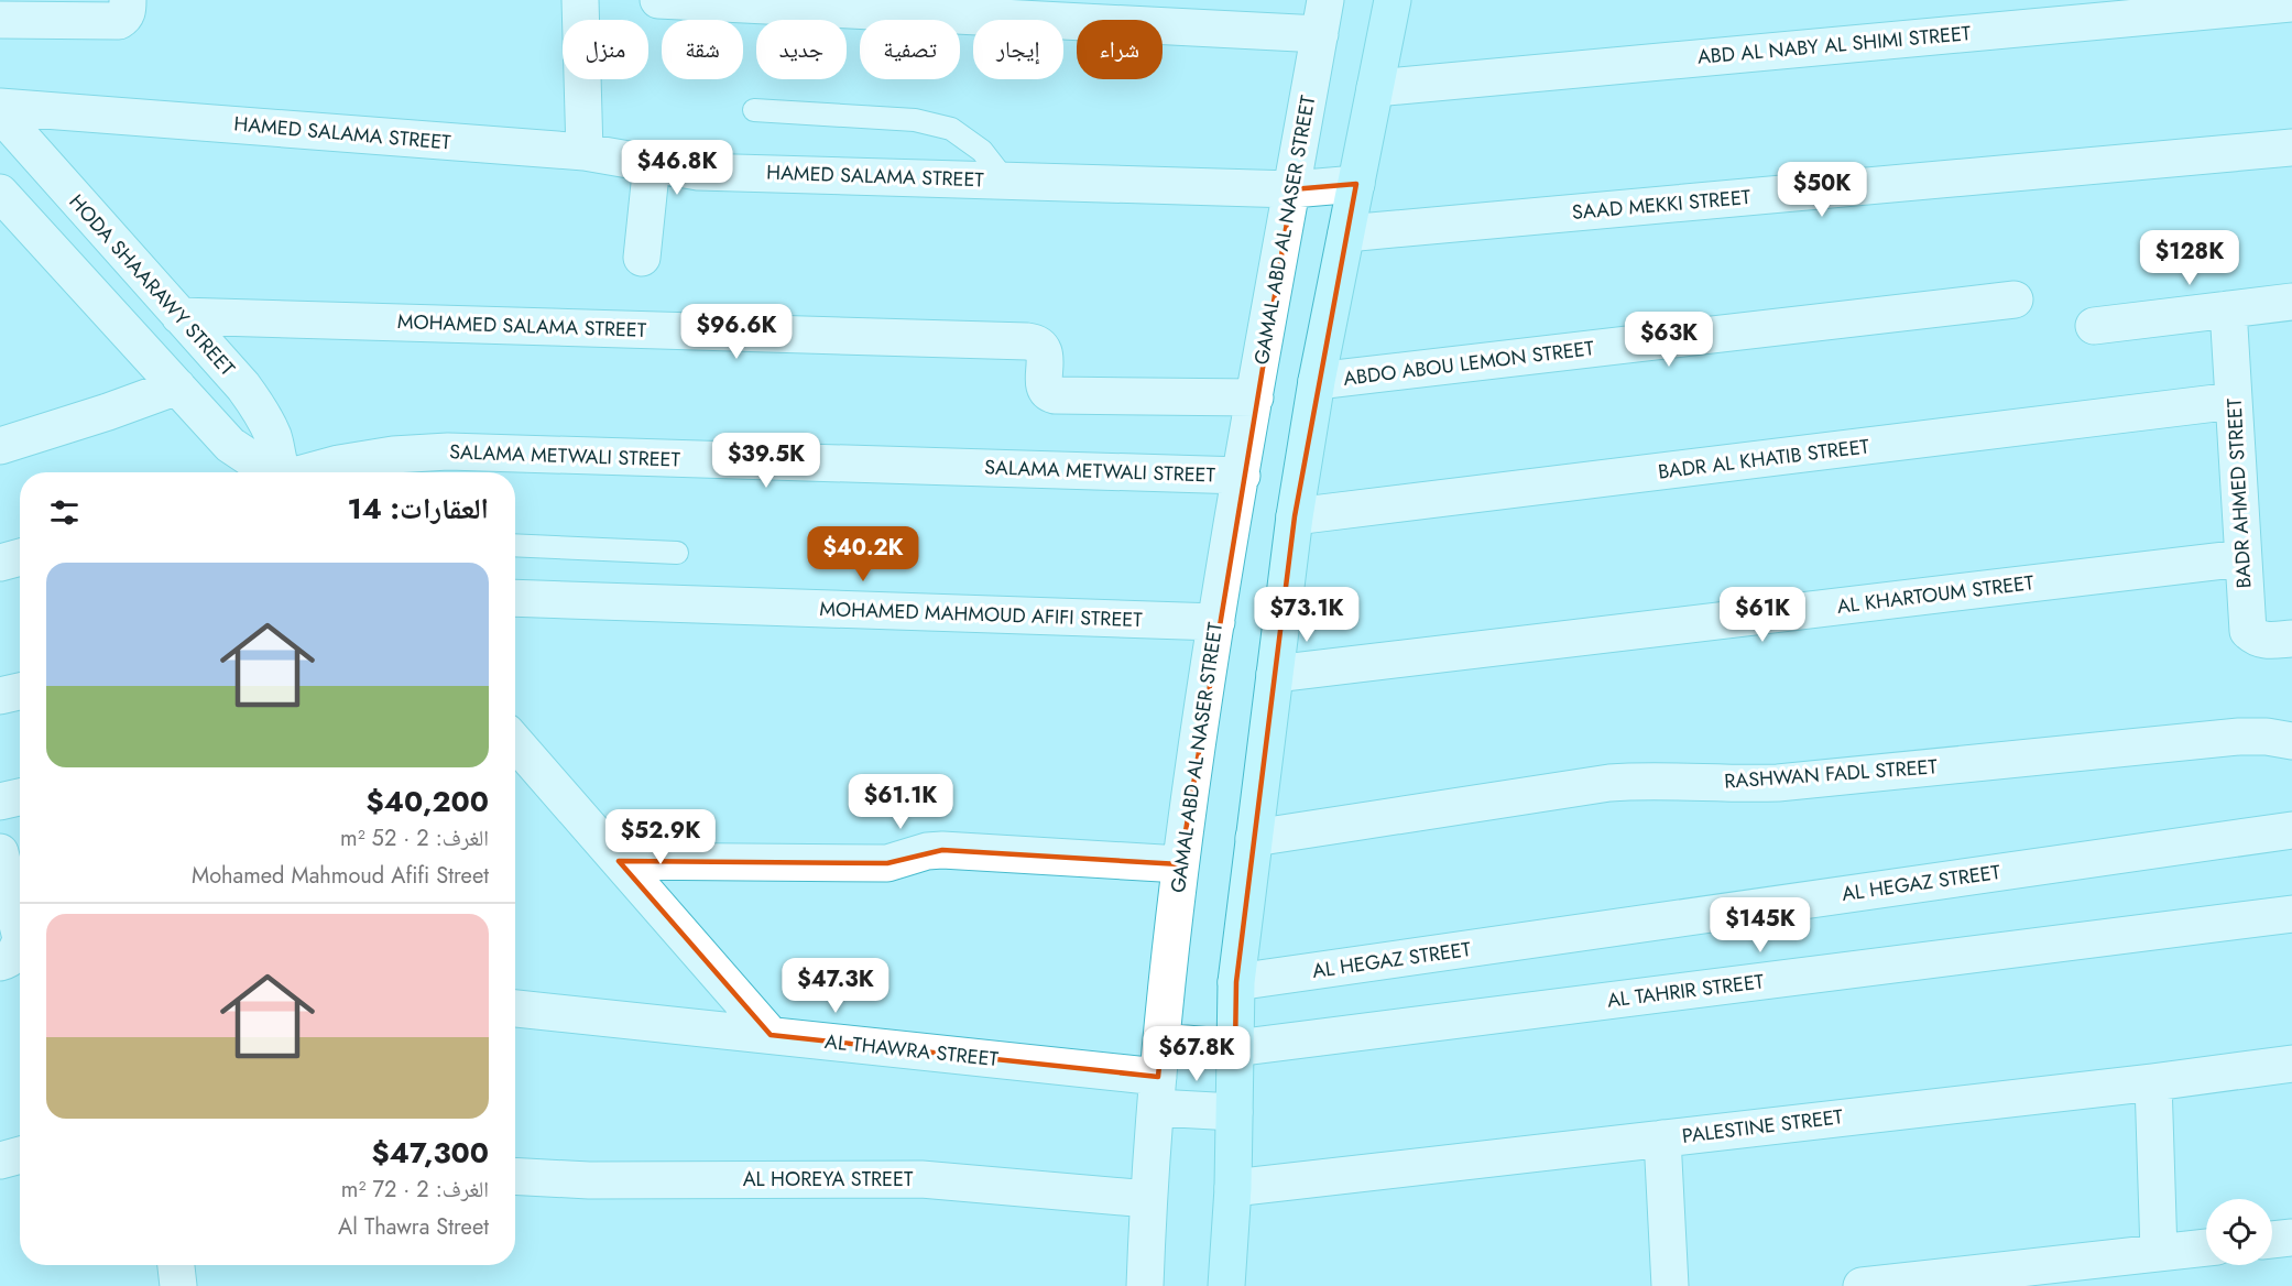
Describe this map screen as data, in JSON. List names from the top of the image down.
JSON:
{
  "streets": {
    "street": [
      "ABD AL NABY AL SHIMI STREET",
      "HAMED SALAMA STREET",
      "SAAD MEKKI STREET",
      "GAMAL ABD AL NASER STREET",
      "HODA SHAARAWY STREET",
      "MOHAMED SALAMA STREET",
      "ABDO ABOU LEMON STREET",
      "SALAMA METWALI STREET",
      "BADR AL KHATIB STREET",
      "BADR AHMED STREET",
      "AL KHARTOUM STREET",
      "MOHAMED MAHMOUD AFIFI STREET",
      "RASHWAN FADL STREET",
      "AL HEGAZ STREET",
      "AL TAHRIR STREET",
      "AL THAWRA STREET",
      "PALESTINE STREET",
      "AL HOREYA STREET"
    ]
  },
  "crossings": [
    ["HAMED SALAMA STREET", "GAMAL ABD AL NASER STREET"],
    ["GAMAL ABD AL NASER STREET", "MOHAMED SALAMA STREET"],
    ["GAMAL ABD AL NASER STREET", "SALAMA METWALI STREET"],
    ["GAMAL ABD AL NASER STREET", "MOHAMED MAHMOUD AFIFI STREET"],
    ["GAMAL ABD AL NASER STREET", "AL TAHRIR STREET"],
    ["GAMAL ABD AL NASER STREET", "AL THAWRA STREET"],
    ["GAMAL ABD AL NASER STREET", "AL HOREYA STREET"],
    ["HODA SHAARAWY STREET", "MOHAMED SALAMA STREET"],
    ["BADR AL KHATIB STREET", "BADR AHMED STREET"],
    ["BADR AHMED STREET", "AL KHARTOUM STREET"]
  ],
  "page": {
    "chip": [
      "شراء",
      "إيجار",
      "تصفية",
      "جديد",
      "شقة",
      "منزل"
    ],
    "price": [
      "$46.8K",
      "$50K",
      "$128K",
      "$96.6K",
      "$63K",
      "$39.5K",
      "$40.2K",
      "$73.1K",
      "$61K",
      "$61.1K",
      "$52.9K",
      "$145K",
      "$47.3K",
      "$67.8K"
    ],
    "heading": "العقارات: 14",
    "list": [
      {
        "name": "$40,200",
        "note": "الغرف: 2 · 52 m² · Mohamed Mahmoud Afifi Street"
      },
      {
        "name": "$47,300",
        "note": "الغرف: 2 · 72 m² · Al Thawra Street"
      }
    ]
  }
}
